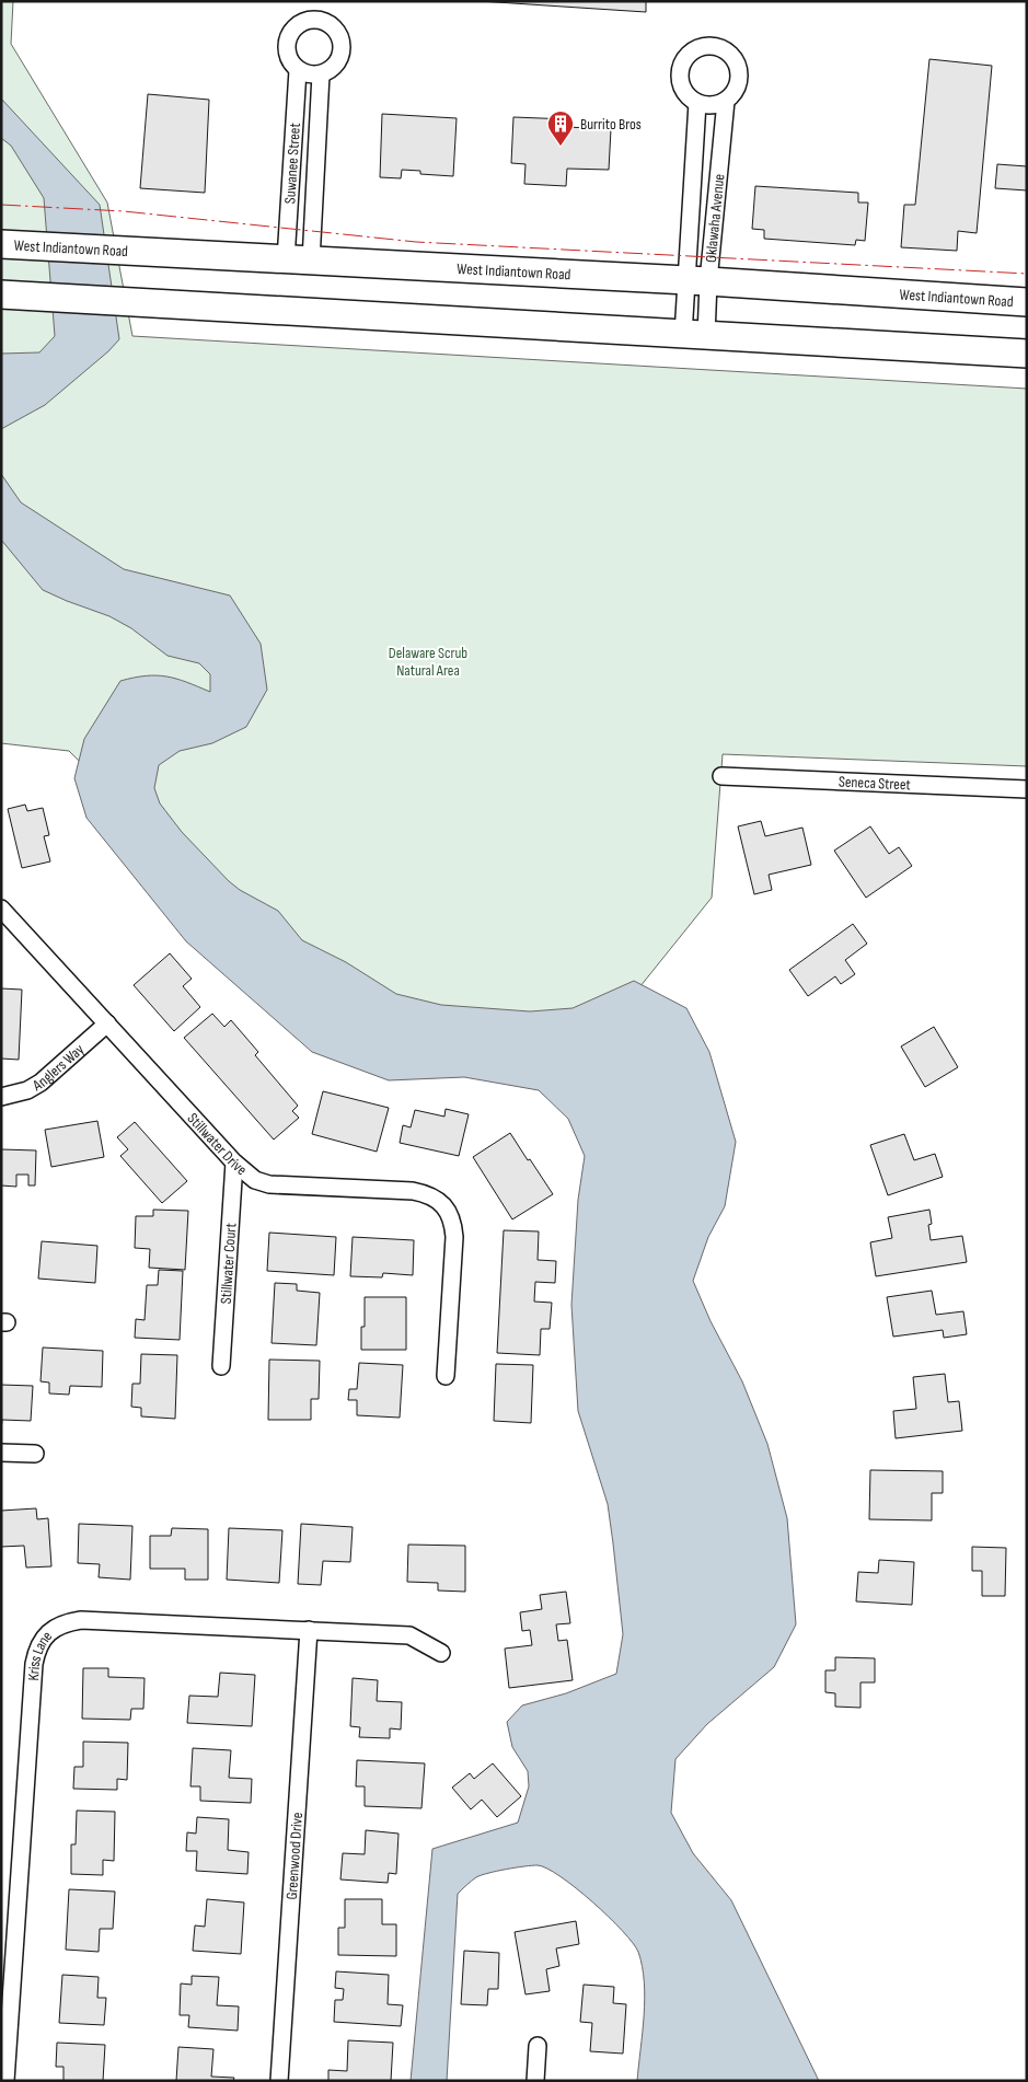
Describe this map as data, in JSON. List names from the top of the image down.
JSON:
{
  "streets": {
    "main road": ["West Indiantown Road"],
    "street": [
      "Suwanee Street",
      "Oklawaha Avenue",
      "Seneca Street",
      "Anglers Way",
      "Stillwater Drive",
      "Stillwater Court",
      "Kriss Lane",
      "Greenwood Drive"
    ]
  },
  "crossings": [
    ["Suwanee Street", "West Indiantown Road"],
    ["Oklawaha Avenue", "West Indiantown Road"],
    ["Anglers Way", "Stillwater Drive"],
    ["Stillwater Drive", "Stillwater Court"],
    ["Kriss Lane", "Greenwood Drive"]
  ],
  "parks": ["Delaware Scrub Natural Area"],
  "places": {
    "building": ["Burrito Bros"]
  }
}
